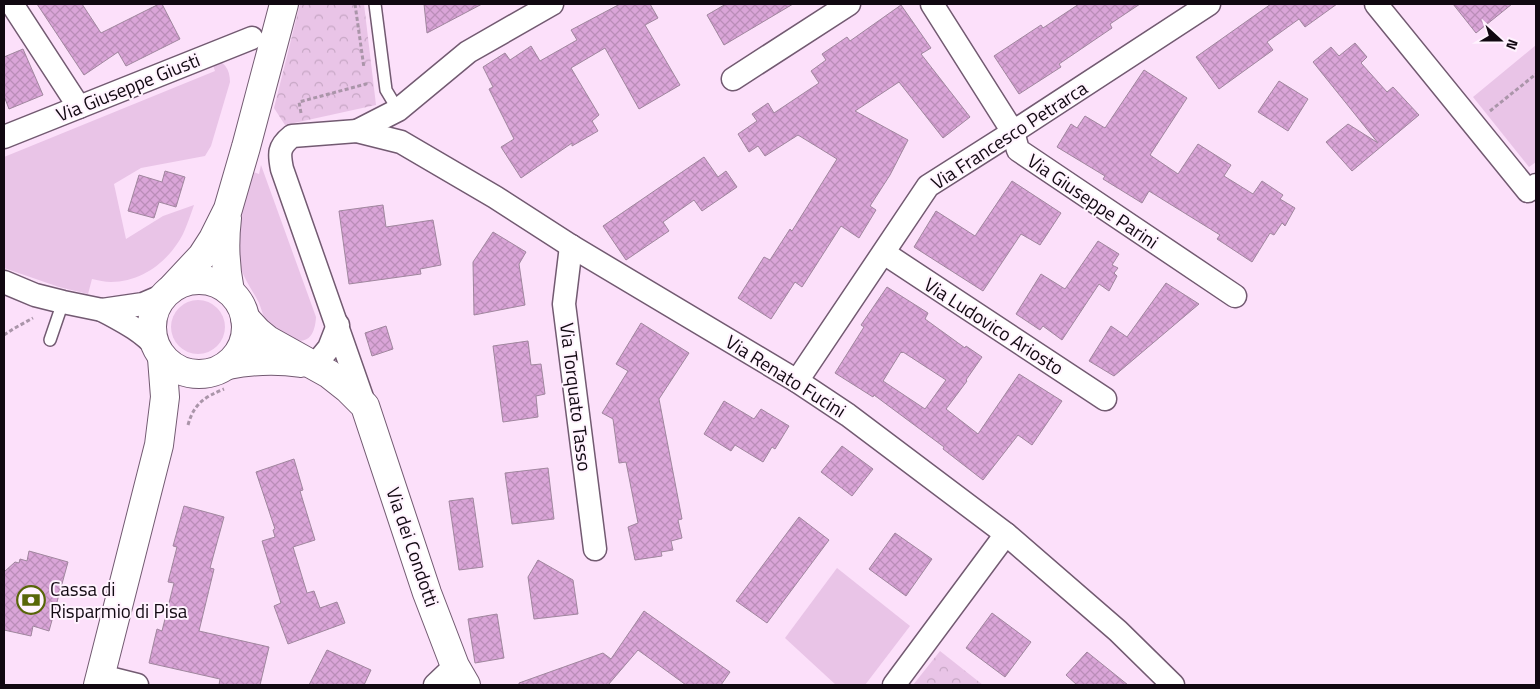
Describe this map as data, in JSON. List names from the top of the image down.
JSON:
{
  "streets": {
    "main road": ["Via dei Condotti"],
    "street": [
      "Via Giuseppe Giusti",
      "Via Francesco Petrarca",
      "Via Giuseppe Parini",
      "Via Ludovico Ariosto",
      "Via Renato Fucini",
      "Via Torquato Tasso"
    ]
  },
  "crossings": [
    ["Via Francesco Petrarca", "Via Giuseppe Parini"],
    ["Via Francesco Petrarca", "Via Ludovico Ariosto"],
    ["Via Francesco Petrarca", "Via Renato Fucini"],
    ["Via Renato Fucini", "Via Torquato Tasso"]
  ],
  "places": {
    "bank": ["Cassa di Risparmio di Pisa"]
  },
  "north": "right"
}
